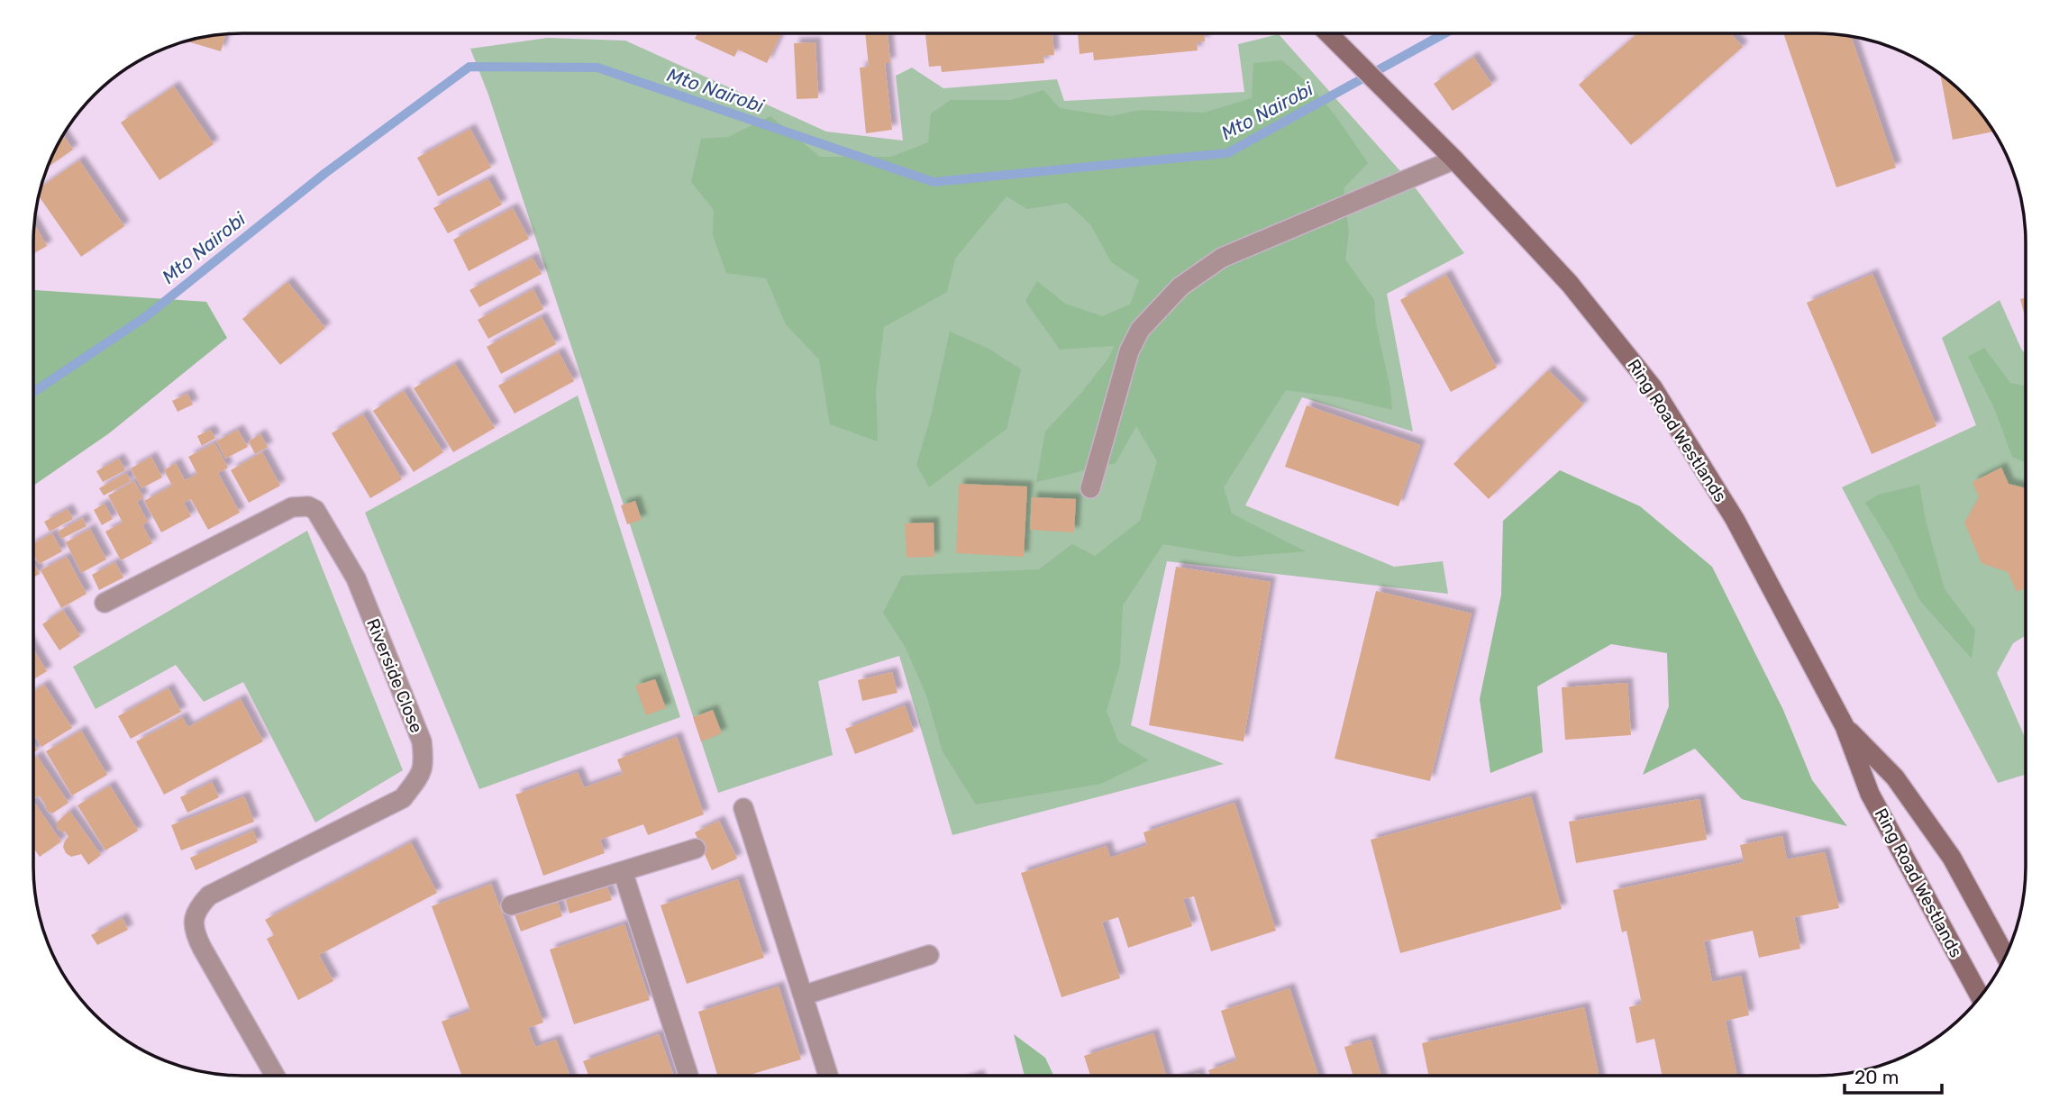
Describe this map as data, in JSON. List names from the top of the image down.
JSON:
{
  "streets": {
    "main road": ["Ring Road Westlands"],
    "street": ["Riverside Close"]
  },
  "water": ["Mto Nairobi"],
  "scale_bar": "20 m"
}
